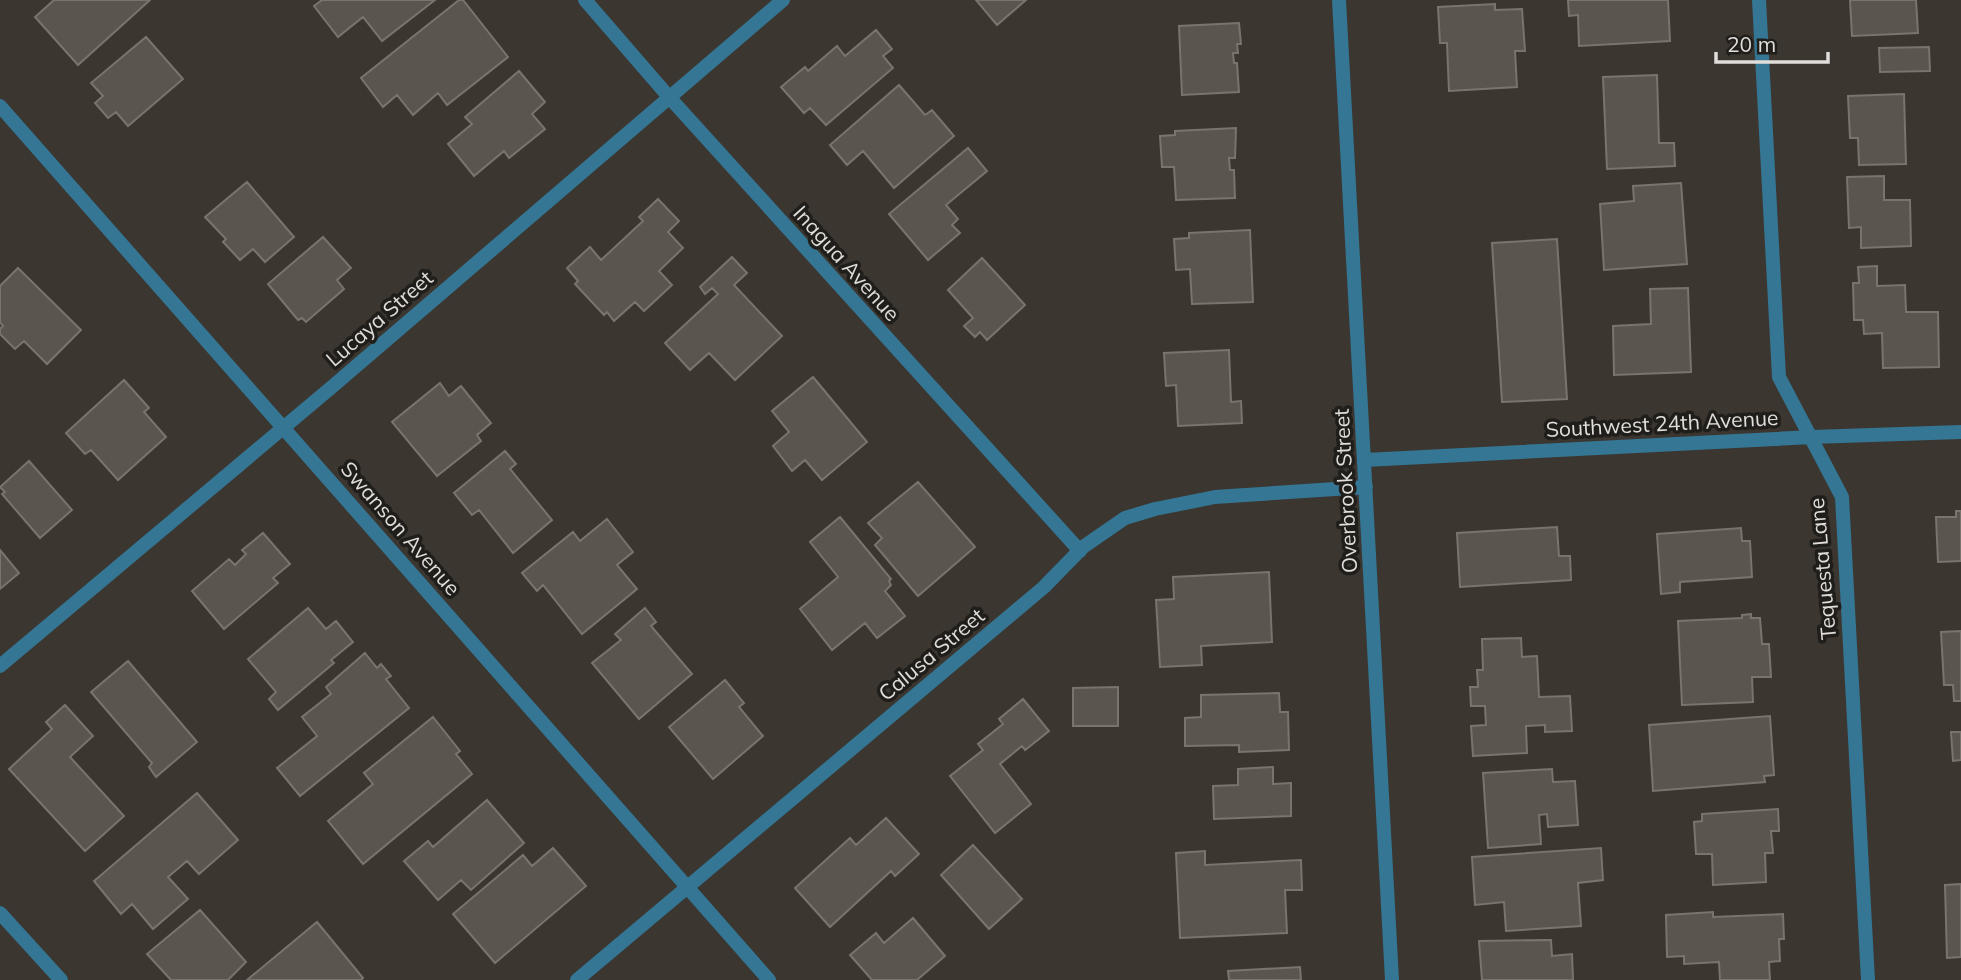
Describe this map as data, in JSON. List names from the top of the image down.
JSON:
{
  "streets": {
    "street": [
      "Inagua Avenue",
      "Lucaya Street",
      "Southwest 24th Avenue",
      "Overbrook Street",
      "Swanson Avenue",
      "Tequesta Lane",
      "Calusa Street"
    ]
  },
  "crossings": [
    ["Inagua Avenue", "Lucaya Street"],
    ["Inagua Avenue", "Calusa Street"],
    ["Lucaya Street", "Swanson Avenue"],
    ["Southwest 24th Avenue", "Overbrook Street"],
    ["Southwest 24th Avenue", "Tequesta Lane"],
    ["Overbrook Street", "Calusa Street"],
    ["Swanson Avenue", "Calusa Street"]
  ],
  "scale_bar": "20 m"
}
